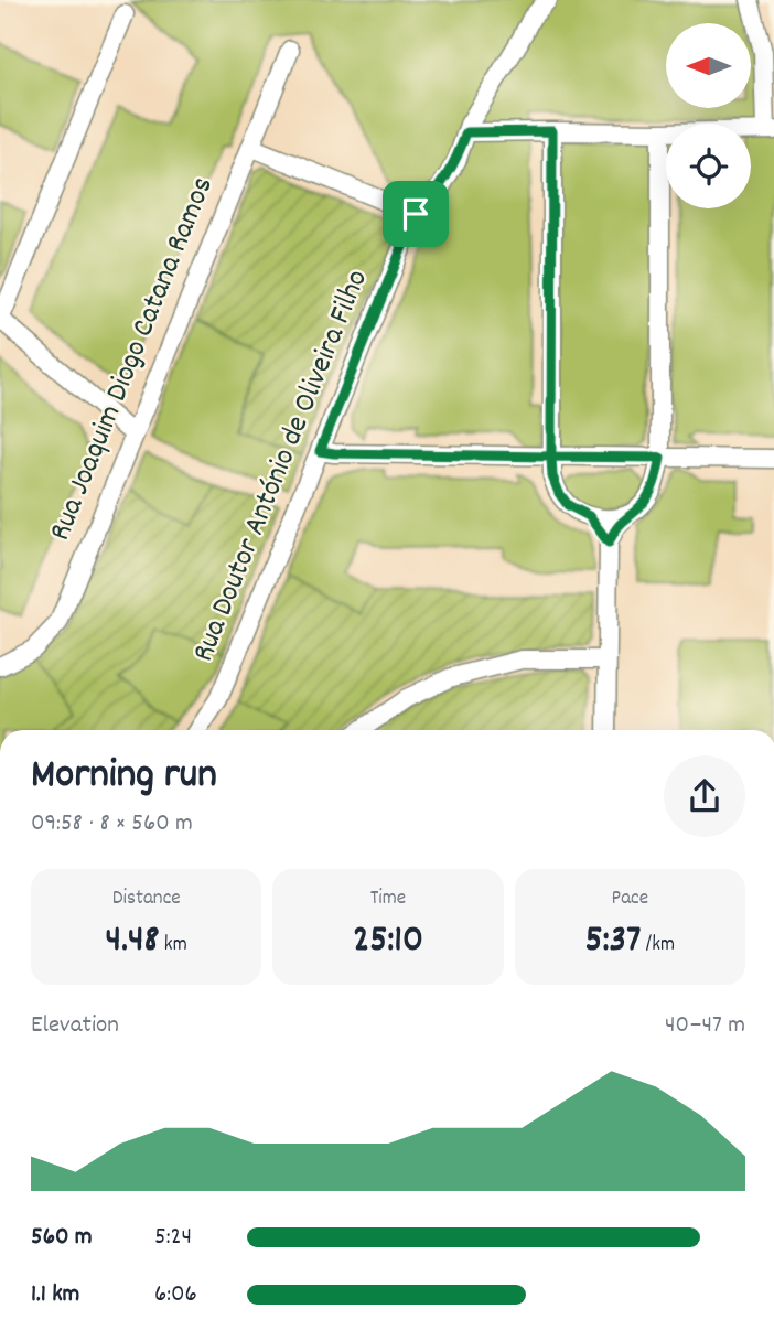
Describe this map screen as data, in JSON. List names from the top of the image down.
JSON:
{
  "streets": {
    "street": ["Rua Joaquim Diogo Catana Ramos", "Rua Doutor António de Oliveira Filho"]
  },
  "north": "left",
  "page": {
    "heading": ["Morning run", "09:58 · 8 × 560 m"],
    "stats": [
      ["Distance", "4.48 km"],
      ["Time", "25:10"],
      ["Pace", "5:37 /km"]
    ],
    "chart": ["Elevation", "40–47 m"],
    "list": [
      {
        "name": "560 m",
        "note": "5:24"
      },
      {
        "name": "1.1 km",
        "note": "6:06"
      }
    ]
  }
}
